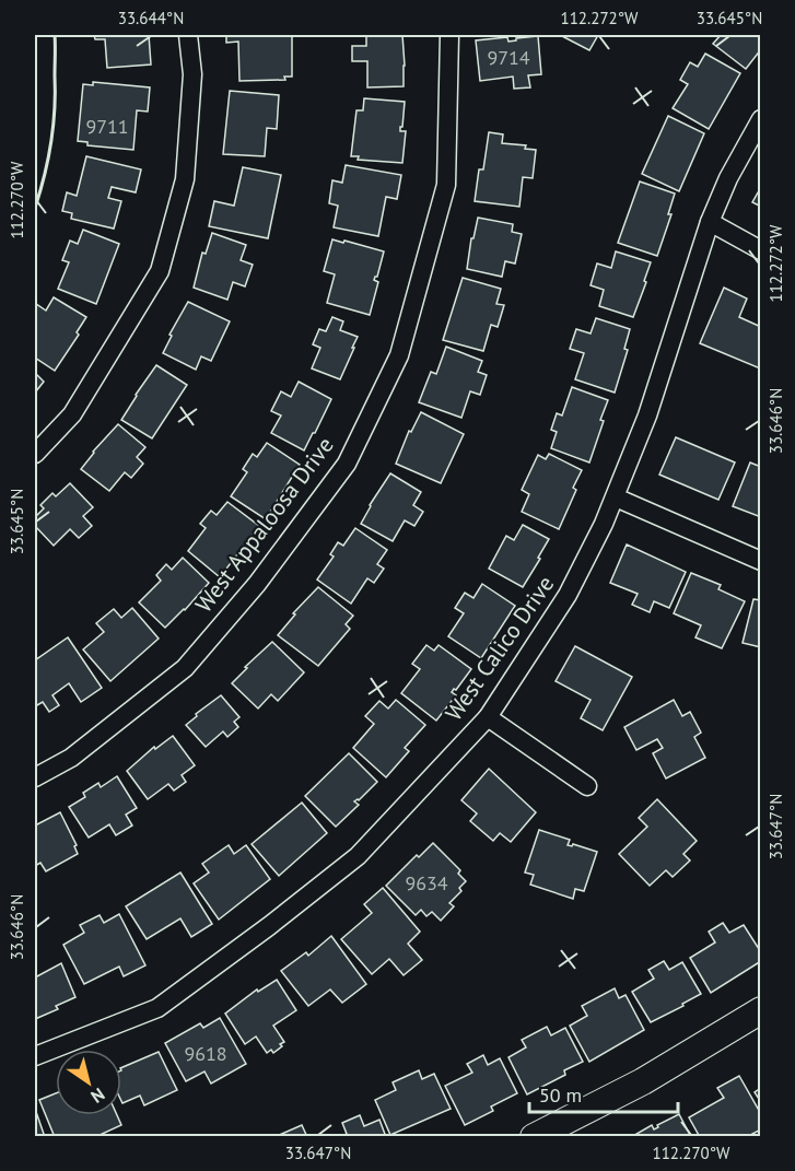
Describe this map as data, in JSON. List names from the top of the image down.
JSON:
{
  "streets": {
    "street": ["West Appaloosa Drive", "West Calico Drive"]
  },
  "house_numbers": [
    "9714",
    "9711",
    "9634",
    "9618"
  ],
  "scale_bar": "50 m",
  "north": "bottom right",
  "coordinates": [
    "33.644°N",
    "112.272°W",
    "33.645°N",
    "112.270°W",
    "33.646°N",
    "33.647°N"
  ]
}
